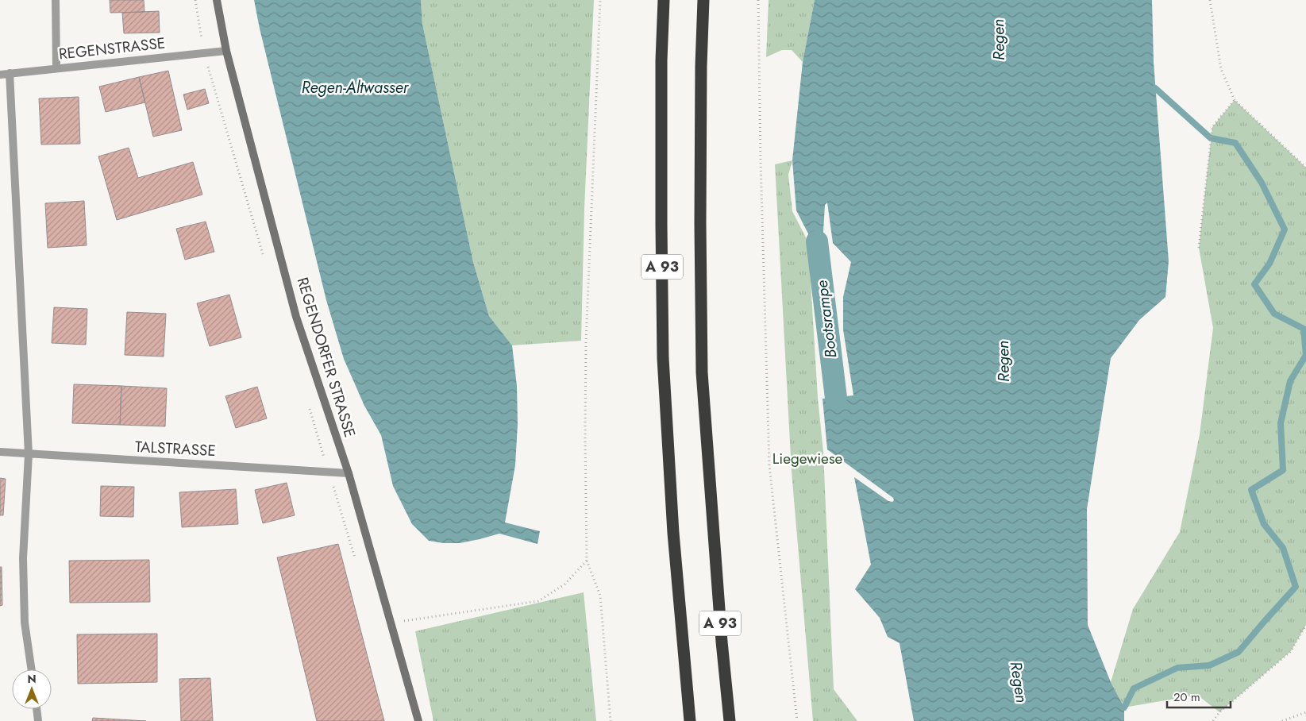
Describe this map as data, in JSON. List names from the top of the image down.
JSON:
{
  "streets": {
    "highway": ["A 93"],
    "street": ["REGENSTRASSE", "REGENDORFER STRASSE", "TALSTRASSE"]
  },
  "crossings": [
    ["REGENSTRASSE", "REGENDORFER STRASSE"],
    ["REGENDORFER STRASSE", "TALSTRASSE"]
  ],
  "water": ["Regen", "Regen-Altwasser", "Bootsrampe"],
  "parks": ["Liegewiese"],
  "scale_bar": "20 m",
  "north": "top"
}
